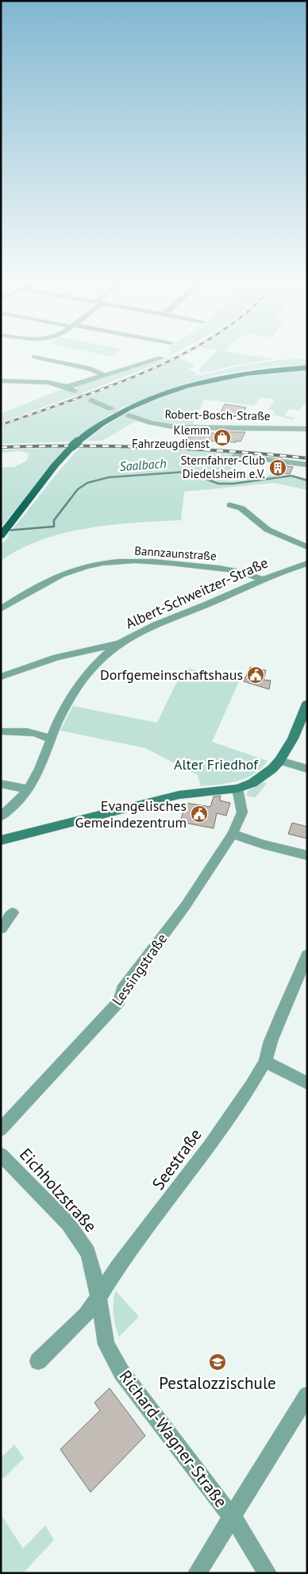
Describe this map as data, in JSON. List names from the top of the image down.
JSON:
{
  "streets": {
    "street": [
      "Robert-Bosch-Straße",
      "Bannzaunstraße",
      "Albert-Schweitzer-Straße",
      "Lessingstraße",
      "Seestraße",
      "Eichholzstraße",
      "Richard-Wagner-Straße"
    ]
  },
  "crossings": [
    ["Bannzaunstraße", "Albert-Schweitzer-Straße"],
    ["Seestraße", "Eichholzstraße"],
    ["Seestraße", "Richard-Wagner-Straße"],
    ["Eichholzstraße", "Richard-Wagner-Straße"]
  ],
  "water": ["Saalbach"],
  "parks": ["Alter Friedhof"],
  "places": {
    "shop": ["Klemm Fahrzeugdienst"],
    "building": ["Sternfahrer-Club Diedelsheim e.V."],
    "public building": ["Dorfgemeinschaftshaus", "Evangelisches Gemeindezentrum"],
    "school or university": ["Pestalozzischule"]
  }
}
